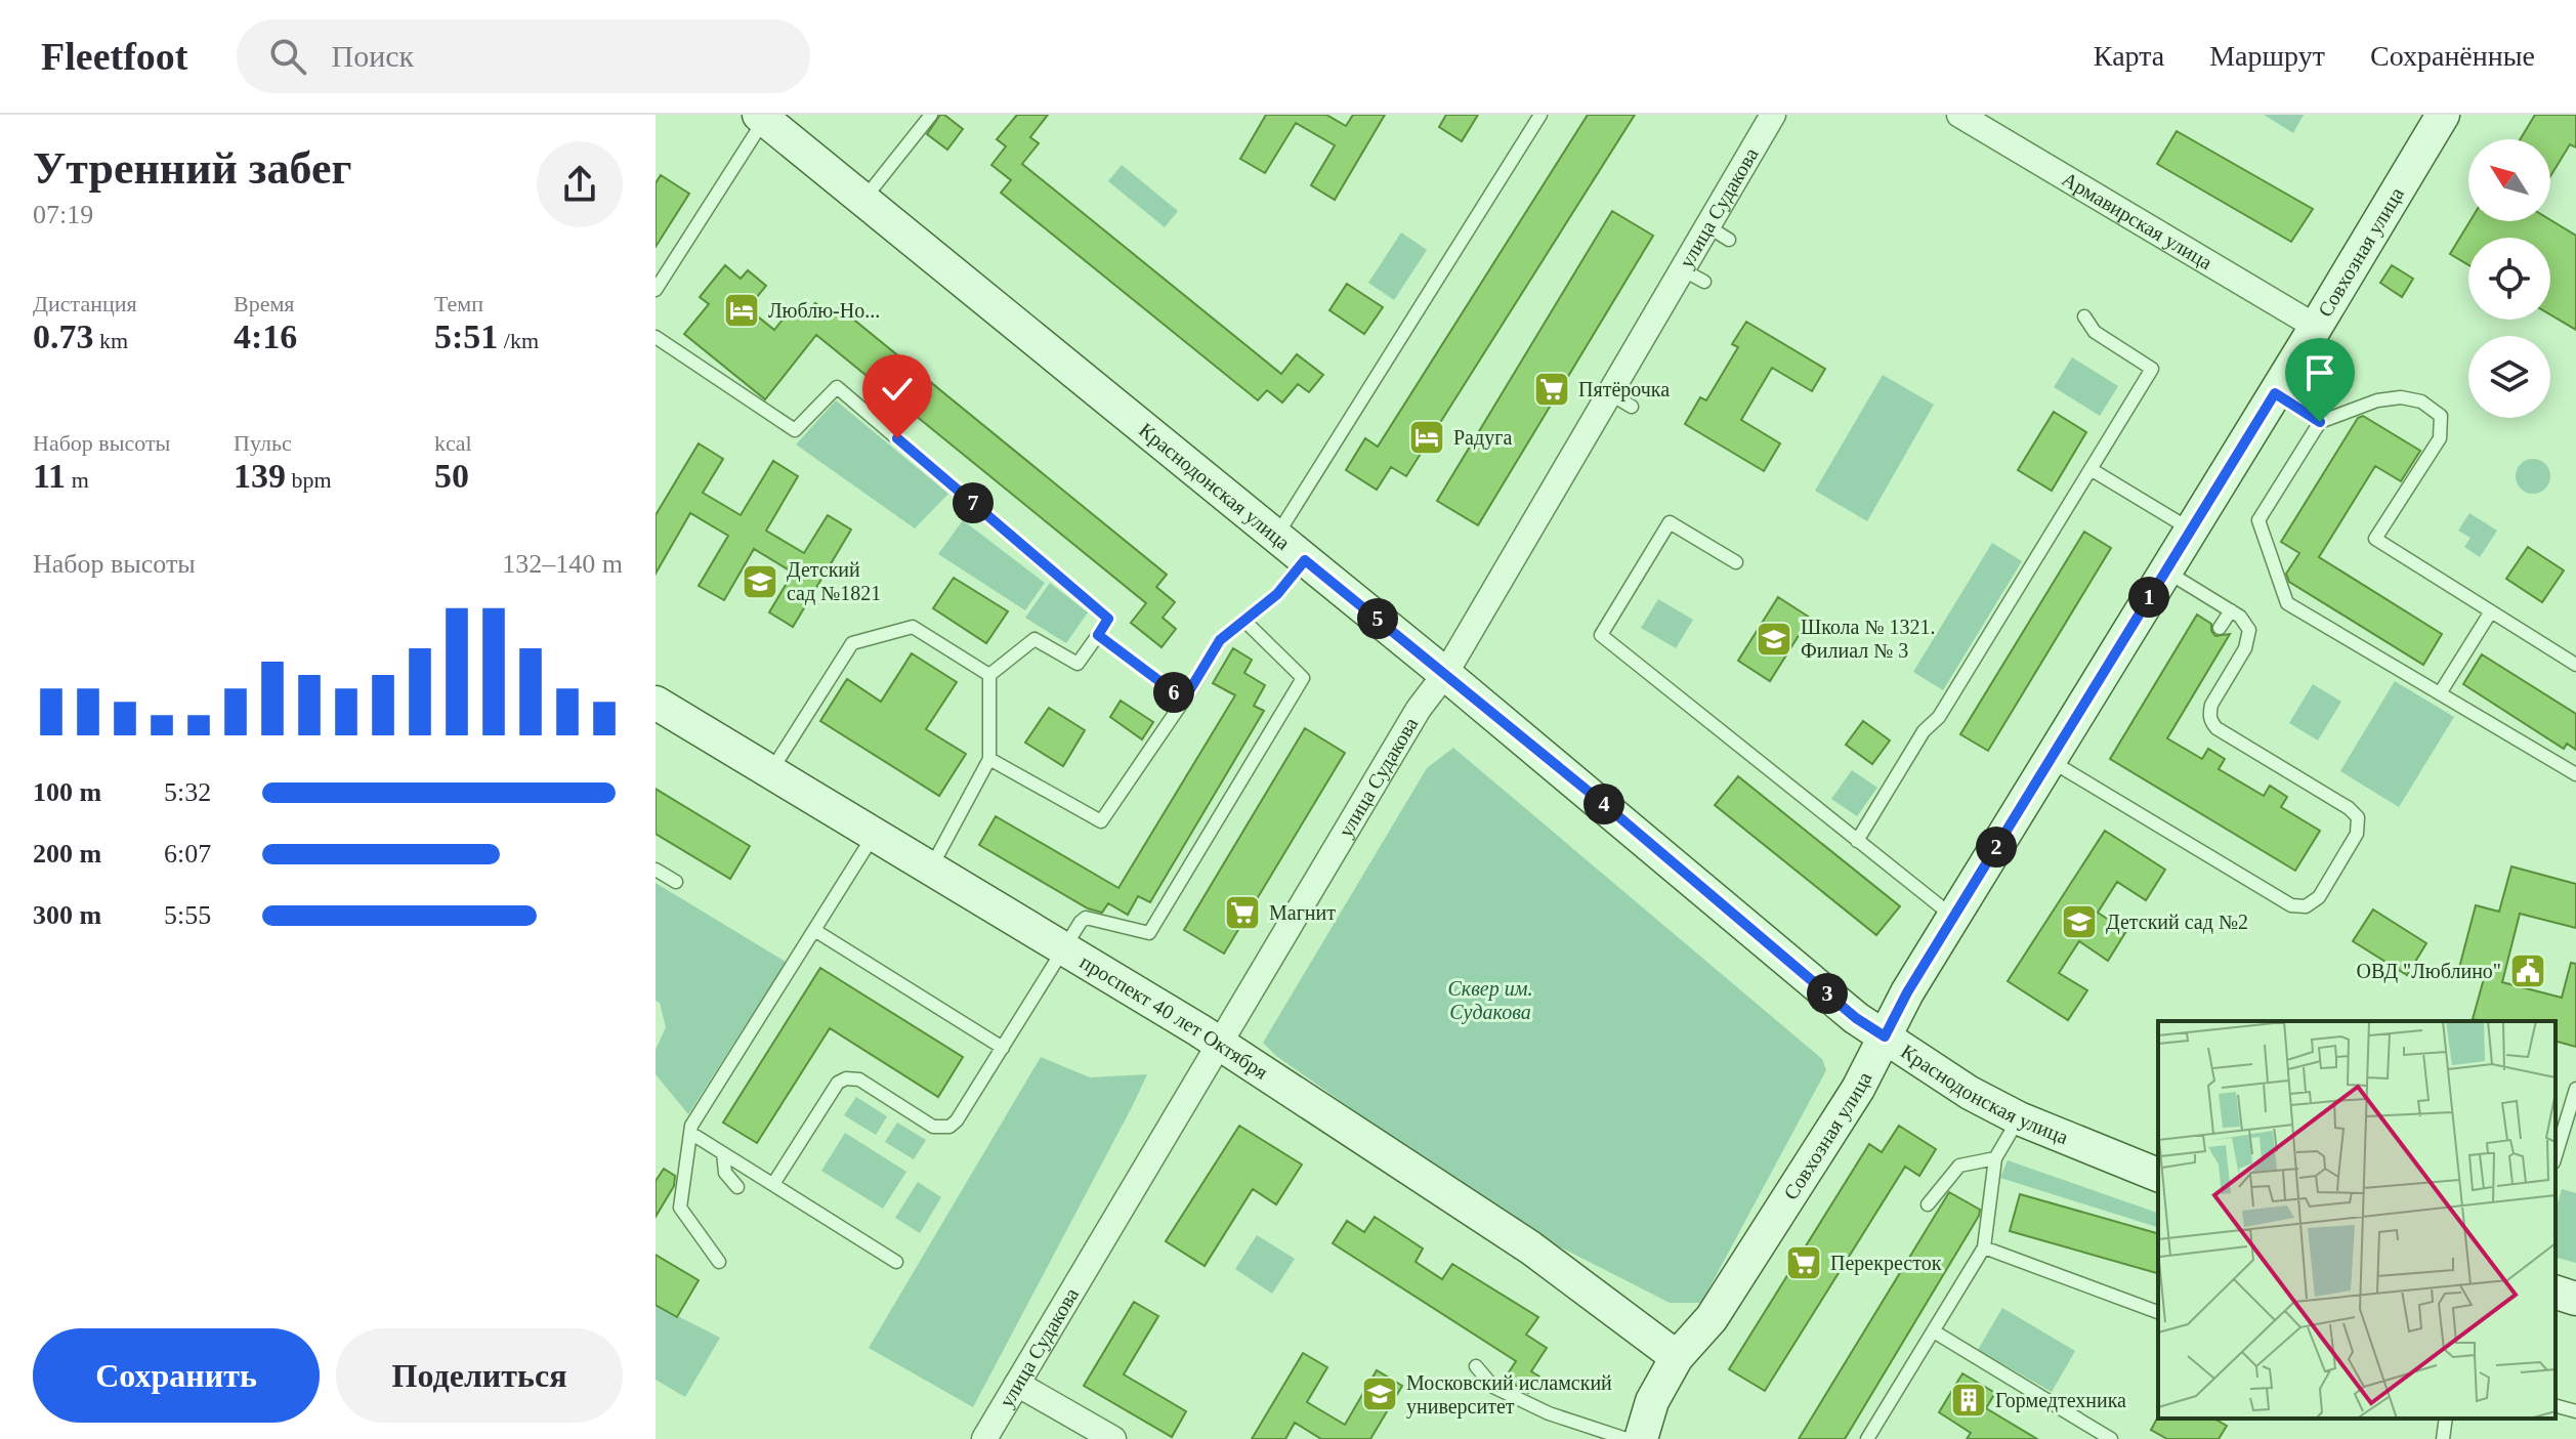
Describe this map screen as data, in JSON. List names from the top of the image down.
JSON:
{
  "streets": {
    "street": [
      "улица Судакова",
      "Армавирская улица",
      "Совхозная улица",
      "Краснодонская улица",
      "проспект 40 лет Октября"
    ]
  },
  "crossings": [
    ["улица Судакова", "Краснодонская улица"],
    ["улица Судакова", "проспект 40 лет Октября"],
    ["Армавирская улица", "Совхозная улица"],
    ["Совхозная улица", "Краснодонская улица"],
    ["Совхозная улица", "проспект 40 лет Октября"]
  ],
  "parks": ["Сквер им. Судакова"],
  "places": {
    "hotel": ["Люблю-Но...", "Радуга"],
    "supermarket": ["Пятёрочка", "Магнит", "Перекресток"],
    "school or university": [
      "Детский сад №1821",
      "Школа № 1321. Филиал № 3",
      "Детский сад №2",
      "Московский исламский университет"
    ],
    "public building": ["ОВД \"Люблино\""],
    "building": ["Гормедтехника"]
  },
  "north": "top left",
  "page": {
    "header": "Fleetfoot",
    "search": "Поиск",
    "nav": ["Карта", "Маршрут", "Сохранённые"],
    "heading": ["Утренний забег", "07:19"],
    "stats": [
      ["Дистанция", "0.73 km"],
      ["Время", "4:16"],
      ["Темп", "5:51 /km"],
      ["Набор высоты", "11 m"],
      ["Пульс", "139 bpm"],
      ["kcal", "50"]
    ],
    "pins": [
      "7",
      "1",
      "5",
      "6",
      "4",
      "2",
      "3"
    ],
    "chart": ["Набор высоты", "132–140 m"],
    "list": [
      {
        "name": "100 m",
        "note": "5:32"
      },
      {
        "name": "200 m",
        "note": "6:07"
      },
      {
        "name": "300 m",
        "note": "5:55"
      }
    ],
    "buttons": ["Сохранить", "Поделиться"]
  }
}
